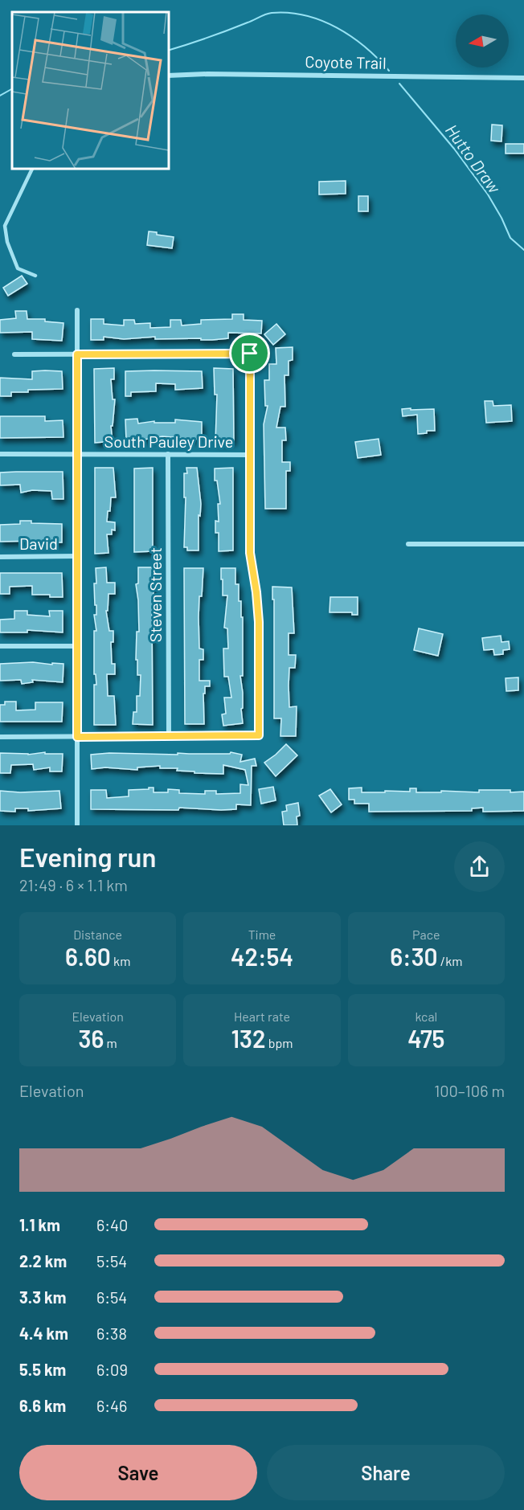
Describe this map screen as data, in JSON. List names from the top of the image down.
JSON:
{
  "streets": {
    "street": [
      "Coyote Trail",
      "South Pauley Drive",
      "David",
      "Steven Street"
    ]
  },
  "crossings": [
    ["South Pauley Drive", "Steven Street"]
  ],
  "water": ["Hutto Draw"],
  "north": "left",
  "page": {
    "heading": ["Evening run", "21:49 · 6 × 1.1 km"],
    "stats": [
      ["Distance", "6.60 km"],
      ["Time", "42:54"],
      ["Pace", "6:30 /km"],
      ["Elevation", "36 m"],
      ["Heart rate", "132 bpm"],
      ["kcal", "475"]
    ],
    "chart": ["Elevation", "100–106 m"],
    "list": [
      {
        "name": "1.1 km",
        "note": "6:40"
      },
      {
        "name": "2.2 km",
        "note": "5:54"
      },
      {
        "name": "3.3 km",
        "note": "6:54"
      },
      {
        "name": "4.4 km",
        "note": "6:38"
      },
      {
        "name": "5.5 km",
        "note": "6:09"
      },
      {
        "name": "6.6 km",
        "note": "6:46"
      }
    ],
    "buttons": ["Save", "Share"]
  }
}
